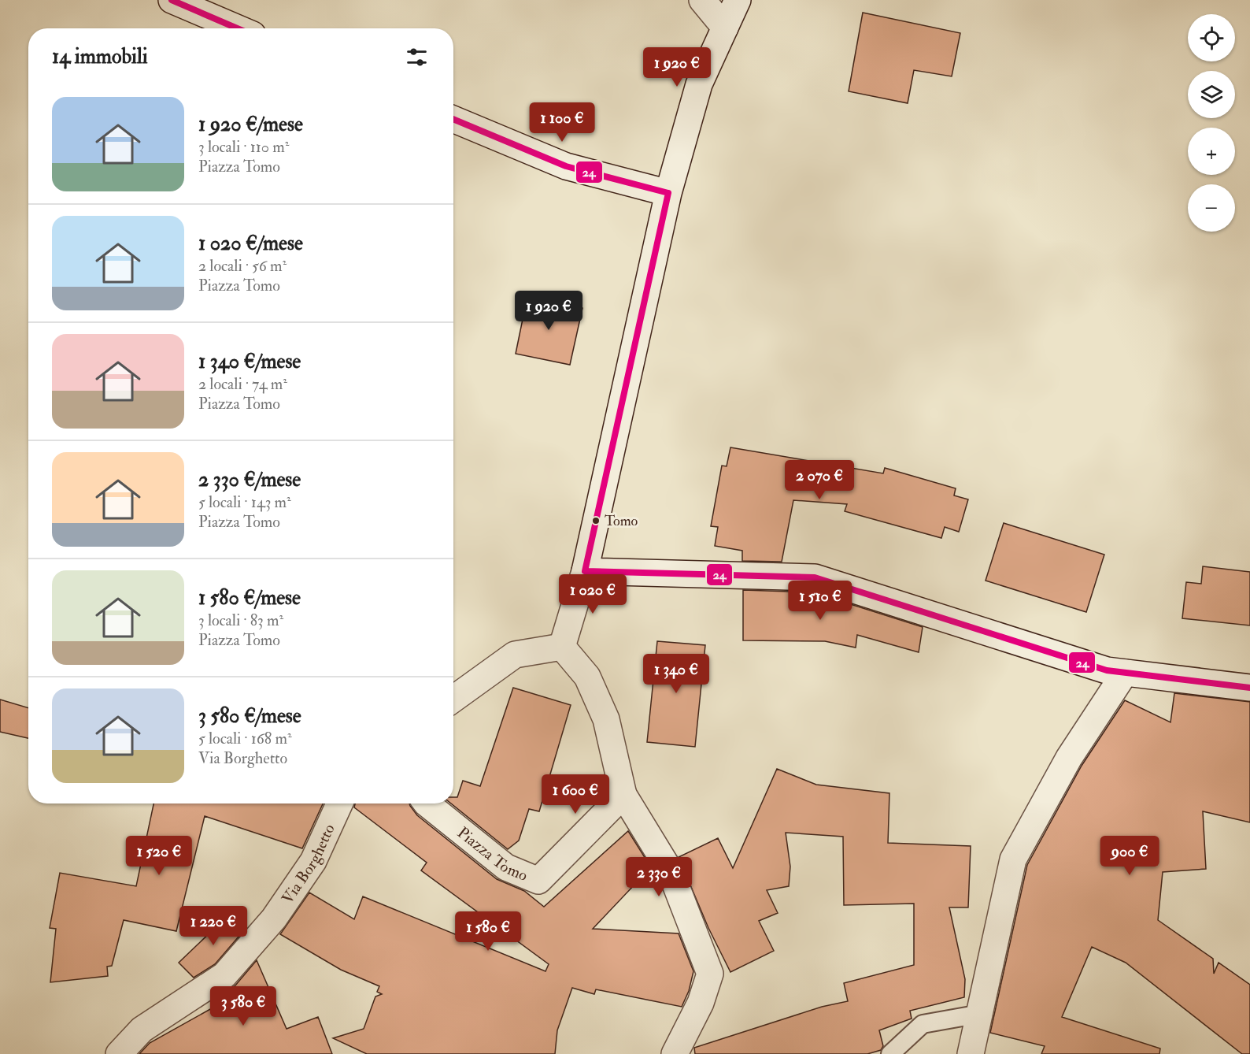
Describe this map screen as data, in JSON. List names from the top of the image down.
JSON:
{
  "streets": {
    "street": ["Piazza Tomo", "Via Borghetto"]
  },
  "places": ["Tomo"],
  "lines": ["transit line 24"],
  "page": {
    "map_buttons": ["+", "−"],
    "heading": "14 immobili",
    "price": [
      "1 920 €",
      "1 100 €",
      "1 920 €",
      "2 070 €",
      "1 020 €",
      "1 510 €",
      "1 340 €",
      "1 600 €",
      "1 520 €",
      "900 €",
      "2 330 €",
      "1 220 €",
      "1 580 €",
      "3 580 €"
    ],
    "list": [
      {
        "name": "1 920 €/mese",
        "note": "3 locali · 110 m² · Piazza Tomo"
      },
      {
        "name": "1 020 €/mese",
        "note": "2 locali · 56 m² · Piazza Tomo"
      },
      {
        "name": "1 340 €/mese",
        "note": "2 locali · 74 m² · Piazza Tomo"
      },
      {
        "name": "2 330 €/mese",
        "note": "5 locali · 143 m² · Piazza Tomo"
      },
      {
        "name": "1 580 €/mese",
        "note": "3 locali · 83 m² · Piazza Tomo"
      },
      {
        "name": "3 580 €/mese",
        "note": "5 locali · 168 m² · Via Borghetto"
      }
    ]
  }
}
